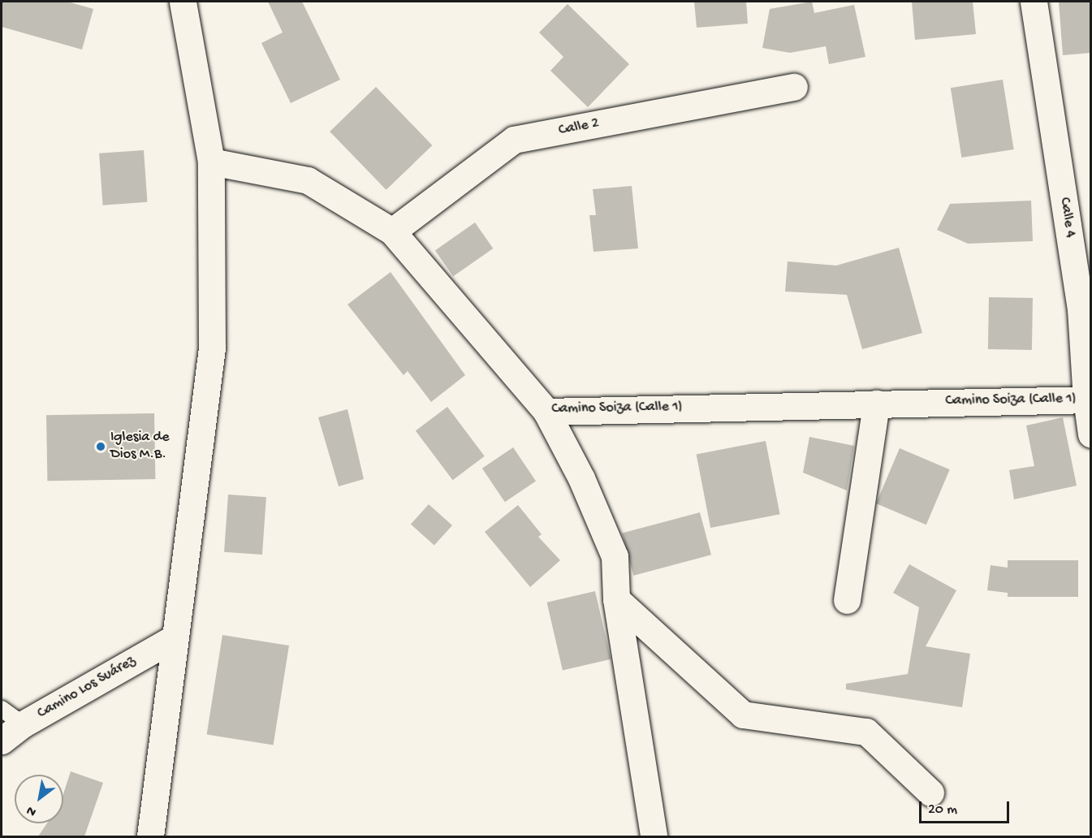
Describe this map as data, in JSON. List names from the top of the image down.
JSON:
{
  "streets": {
    "street": [
      "Calle 2",
      "Calle 4",
      "Camino Soiza (Calle 1)",
      "Camino Los Suárez"
    ]
  },
  "crossings": [
    ["Calle 2", "Camino Soiza (Calle 1)"],
    ["Calle 4", "Camino Soiza (Calle 1)"]
  ],
  "places": ["Iglesia de Dios M.B."],
  "scale_bar": "20 m",
  "north": "bottom left"
}
